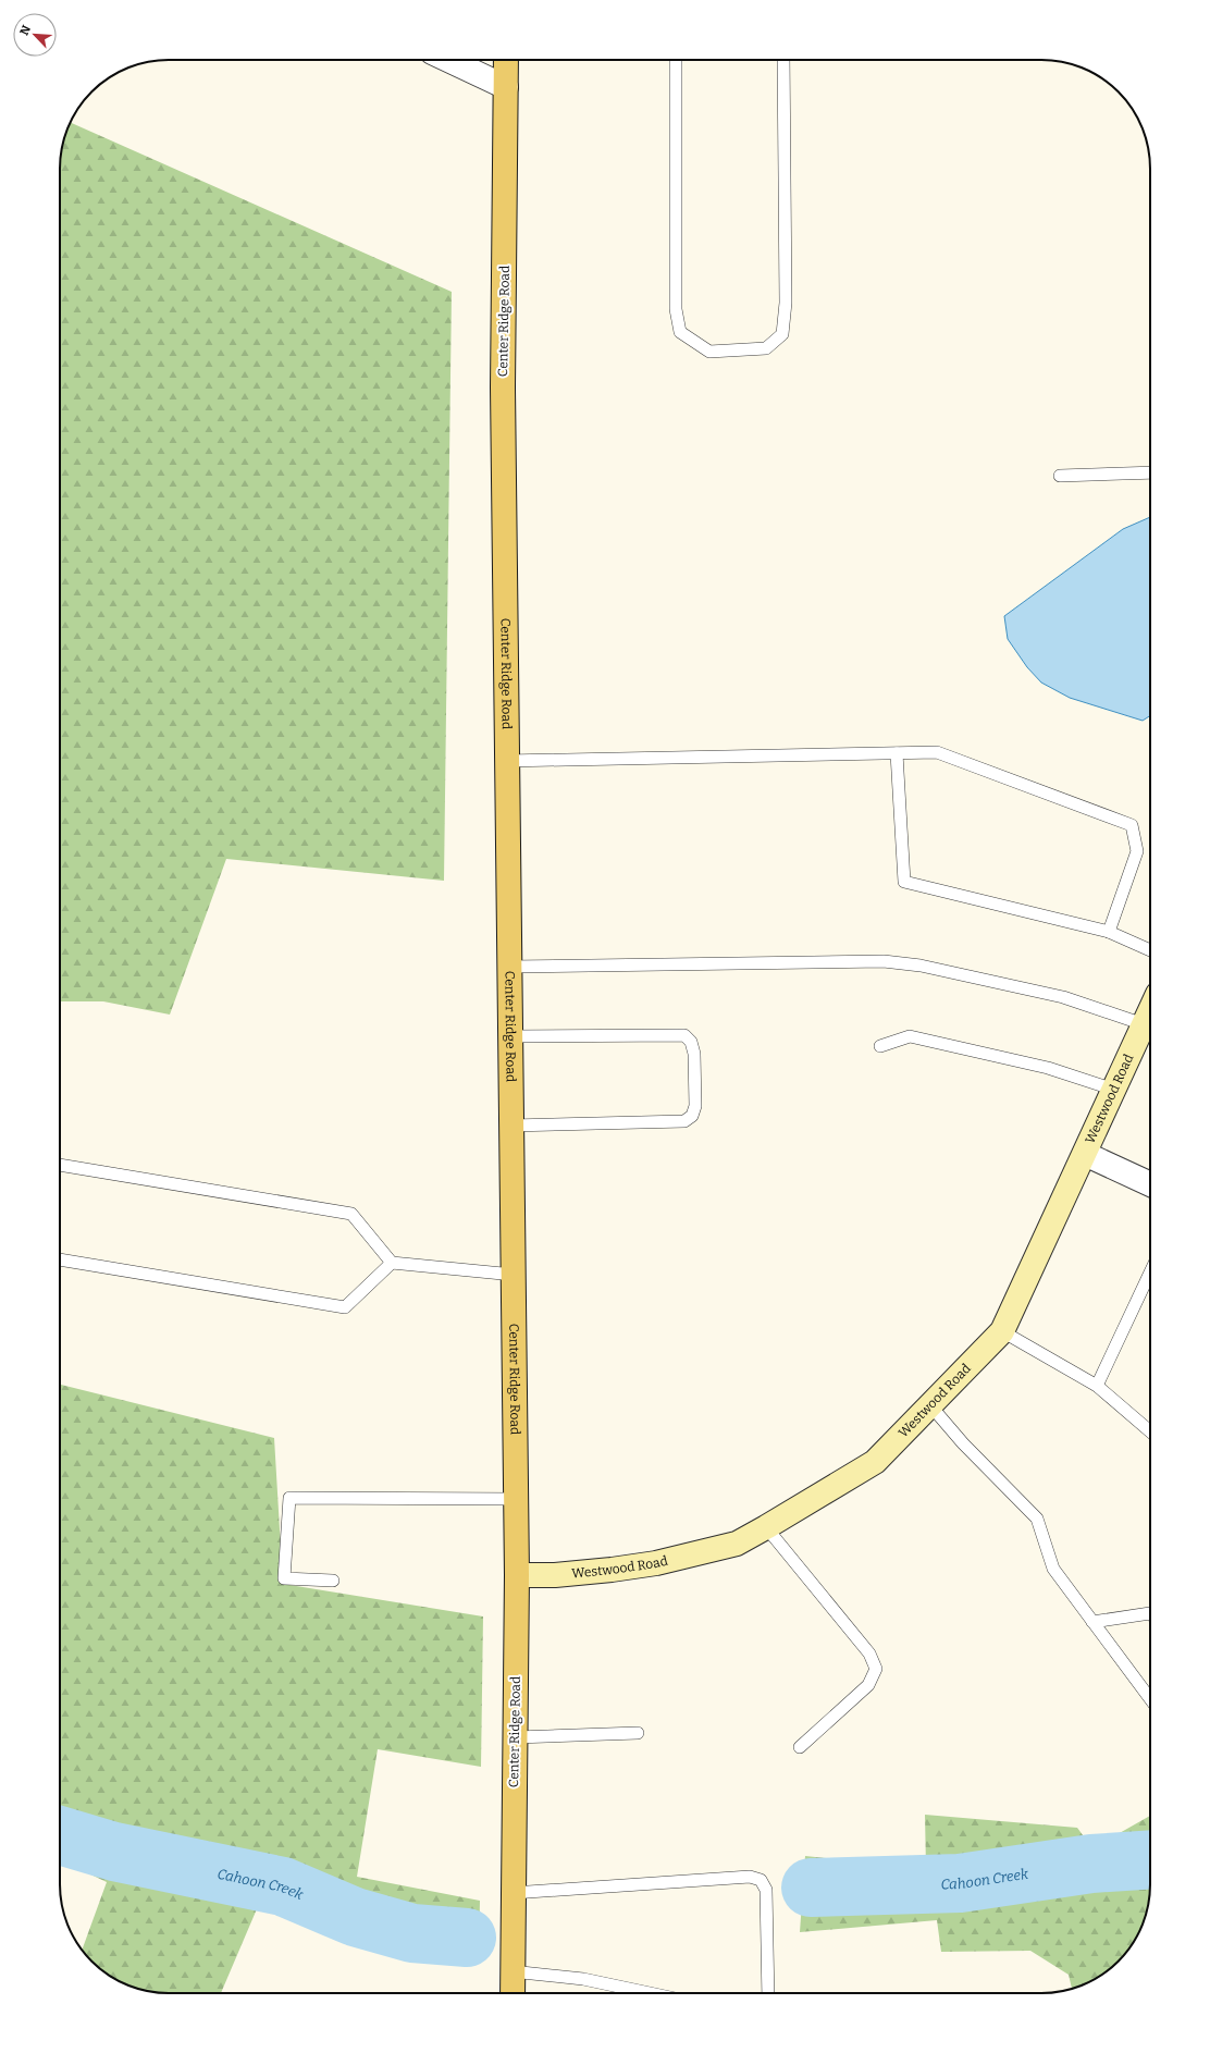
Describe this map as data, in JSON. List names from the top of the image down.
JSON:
{
  "streets": {
    "main road": ["Center Ridge Road"],
    "street": ["Westwood Road"]
  },
  "crossings": [
    ["Center Ridge Road", "Westwood Road"]
  ],
  "water": ["Cahoon Creek"],
  "north": "top left"
}
